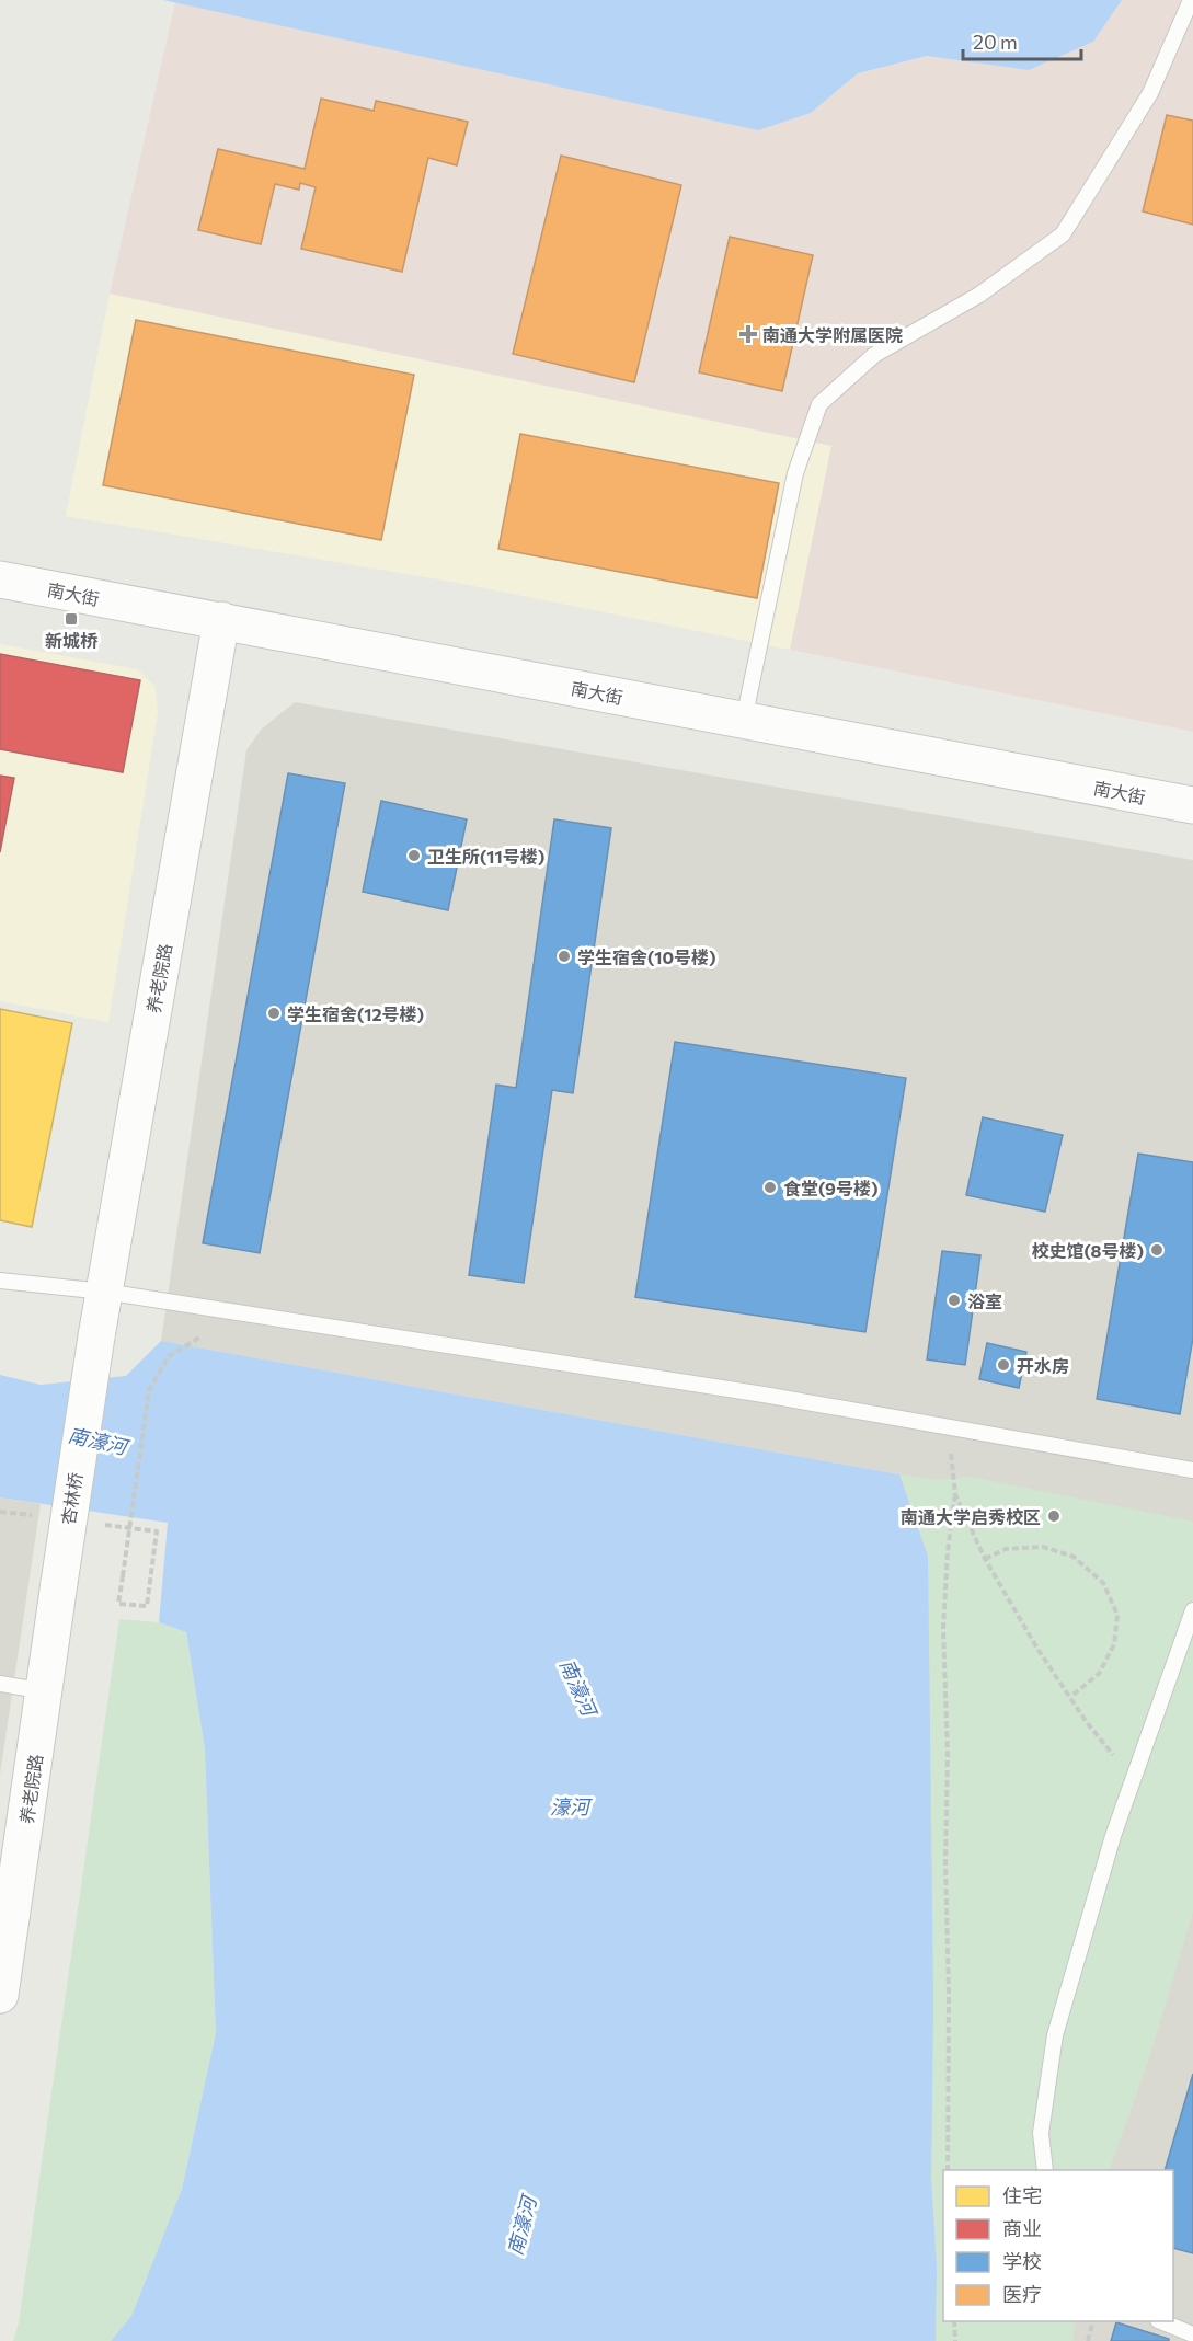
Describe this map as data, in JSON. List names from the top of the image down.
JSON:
{
  "streets": {
    "street": ["南大街", "养老院路", "杏林桥"]
  },
  "crossings": [
    ["南大街", "养老院路"],
    ["养老院路", "杏林桥"]
  ],
  "water": ["南濠河", "濠河"],
  "places": {
    "health": ["南通大学附属医院"],
    "transit": ["新城桥"],
    "other": [
      "卫生所(11号楼)",
      "学生宿舍(10号楼)",
      "学生宿舍(12号楼)",
      "食堂(9号楼)",
      "校史馆(8号楼)",
      "浴室",
      "开水房",
      "南通大学启秀校区"
    ]
  },
  "legend": [
    "住宅",
    "商业",
    "学校",
    "医疗"
  ],
  "scale_bar": "20 m"
}
